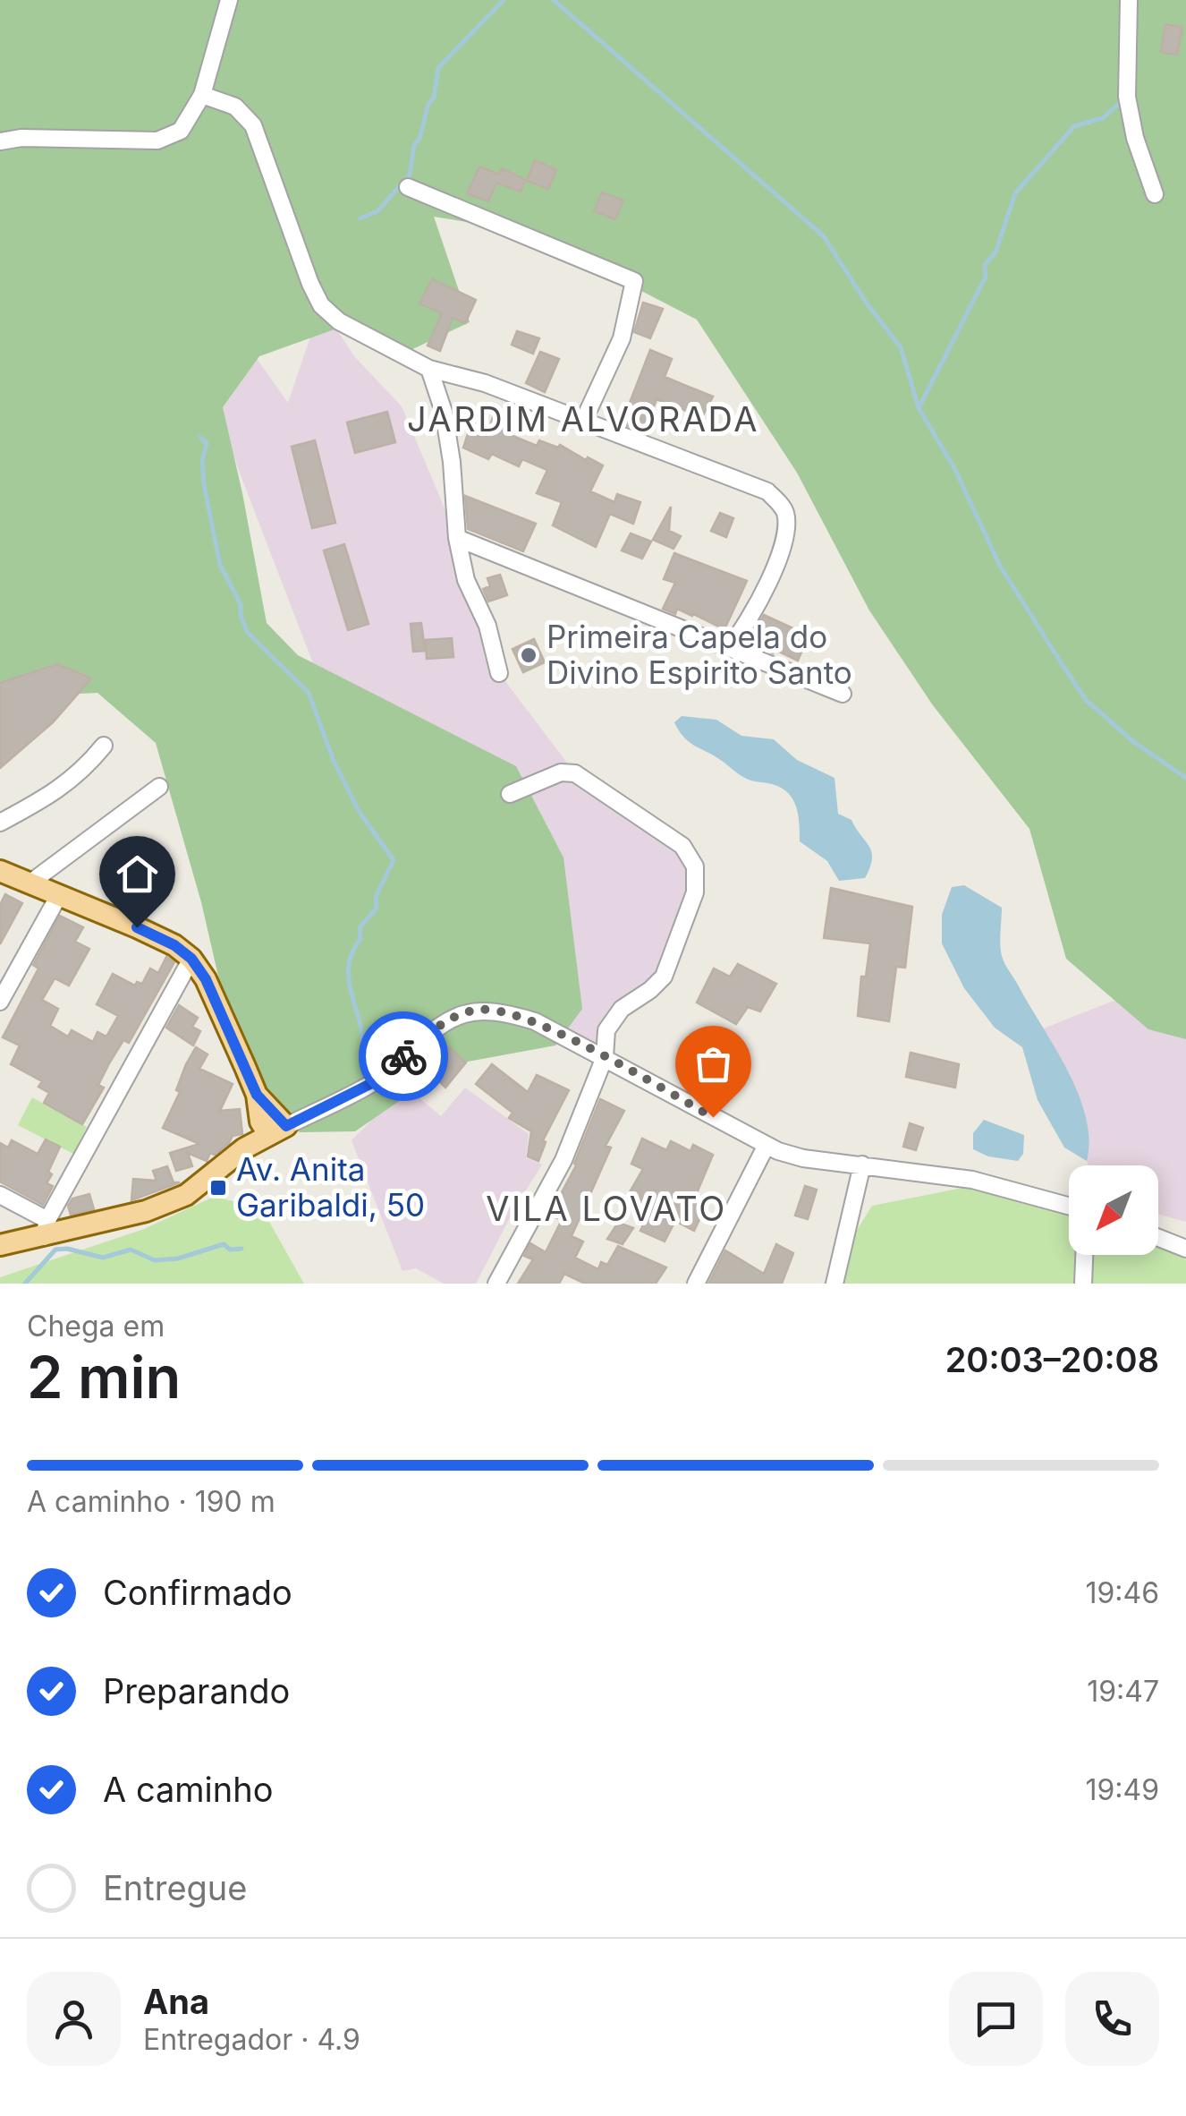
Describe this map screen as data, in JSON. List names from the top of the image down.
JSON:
{
  "districts": ["JARDIM ALVORADA", "VILA LOVATO"],
  "places": {
    "other": ["Primeira Capela do Divino Espirito Santo"],
    "transit": ["Av. Anita Garibaldi, 50"]
  },
  "north": "bottom left",
  "page": {
    "heading": ["2 min", "Chega em", "20:03–20:08"],
    "panel": ["Ana", "Entregador · 4.9"],
    "bar": "A caminho · 190 m",
    "list": [
      ["Confirmado", "19:46"],
      ["Preparando", "19:47"],
      ["A caminho", "19:49"],
      "Entregue"
    ]
  }
}
